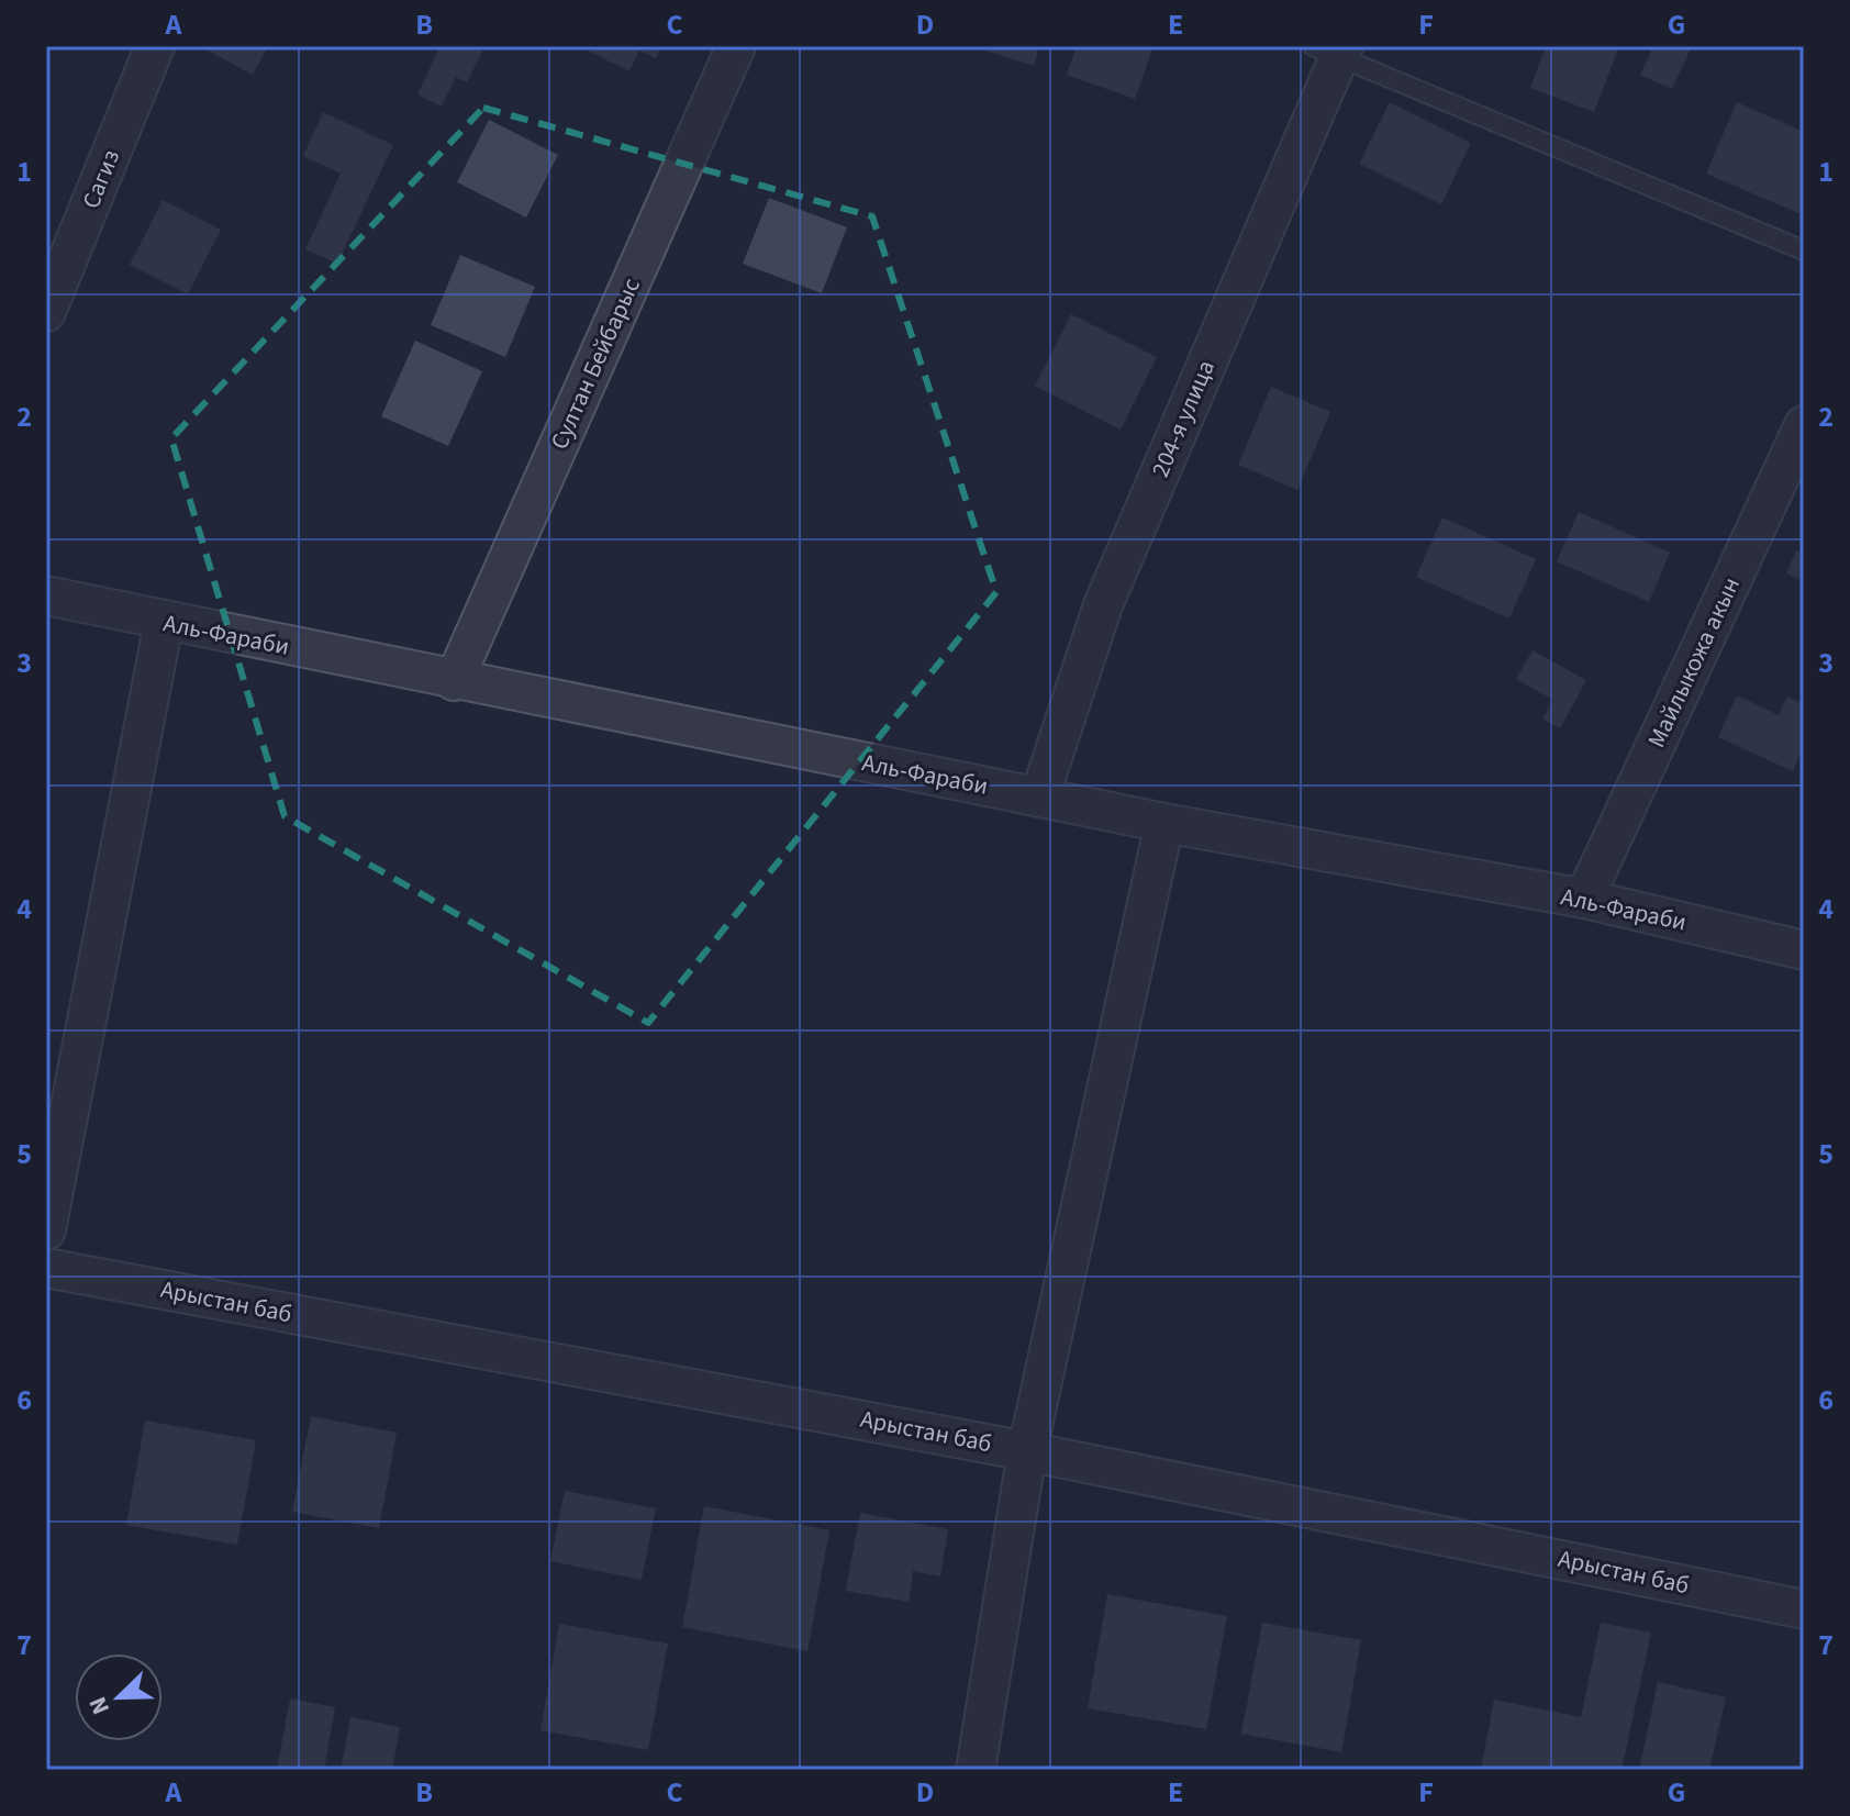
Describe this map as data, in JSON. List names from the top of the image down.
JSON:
{
  "streets": {
    "street": [
      "Сагиз",
      "Султан Бейбарыс",
      "204-я улица",
      "Аль-Фараби",
      "Майлыкожа акын",
      "Арыстан баб"
    ]
  },
  "crossings": [
    ["Султан Бейбарыс", "Аль-Фараби"],
    ["204-я улица", "Аль-Фараби"],
    ["Аль-Фараби", "Майлыкожа акын"]
  ],
  "north": "bottom left",
  "grid": {
    "columns": [
      "A",
      "B",
      "C",
      "D",
      "E",
      "F",
      "G"
    ],
    "rows": [
      "1",
      "2",
      "3",
      "4",
      "5",
      "6",
      "7"
    ]
  }
}
